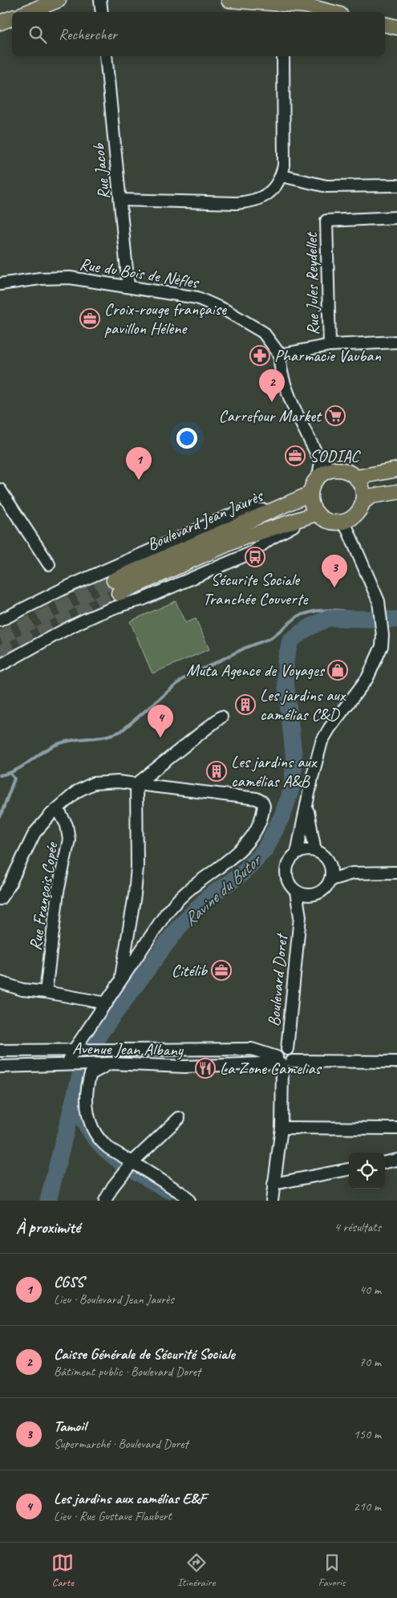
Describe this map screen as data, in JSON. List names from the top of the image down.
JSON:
{
  "streets": {
    "main road": ["Boulevard Jean Jaurès"],
    "street": [
      "Rue Jacob",
      "Rue du Bois de Nèfles",
      "Rue Jules Reydellet",
      "Rue François Copée",
      "Boulevard Doret",
      "Avenue Jean Albany"
    ]
  },
  "crossings": [
    ["Rue Jacob", "Rue du Bois de Nèfles"],
    ["Boulevard Doret", "Avenue Jean Albany"]
  ],
  "water": ["Ravine du Butor"],
  "places": {
    "office": ["Croix-rouge française pavillon Hélène", "SODIAC", "Citélib"],
    "pharmacy": ["Pharmacie Vauban"],
    "supermarket": ["Carrefour Market"],
    "bus stop": ["Sécurite Sociale Tranchée Couverte"],
    "shop": ["Muta Agence de Voyages"],
    "building": ["Les jardins aux camélias C&D", "Les jardins aux camélias A&B"],
    "restaurant": ["La Zone Camelias"]
  },
  "page": {
    "search": "Rechercher",
    "pins": [
      "2",
      "1",
      "3",
      "4"
    ],
    "heading": ["À proximité", "4 résultats"],
    "list": [
      {
        "mark": "1",
        "name": "CGSS",
        "note": "Lieu · Boulevard Jean Jaurès",
        "value": "40 m"
      },
      {
        "mark": "2",
        "name": "Caisse Générale de Sécurité Sociale",
        "note": "Bâtiment public · Boulevard Doret",
        "value": "70 m"
      },
      {
        "mark": "3",
        "name": "Tamoil",
        "note": "Supermarché · Boulevard Doret",
        "value": "150 m"
      },
      {
        "mark": "4",
        "name": "Les jardins aux camélias E&F",
        "note": "Lieu · Rue Gustave Flaubert",
        "value": "210 m"
      }
    ],
    "nav": ["Carte", "Itinéraire", "Favoris"]
  }
}
